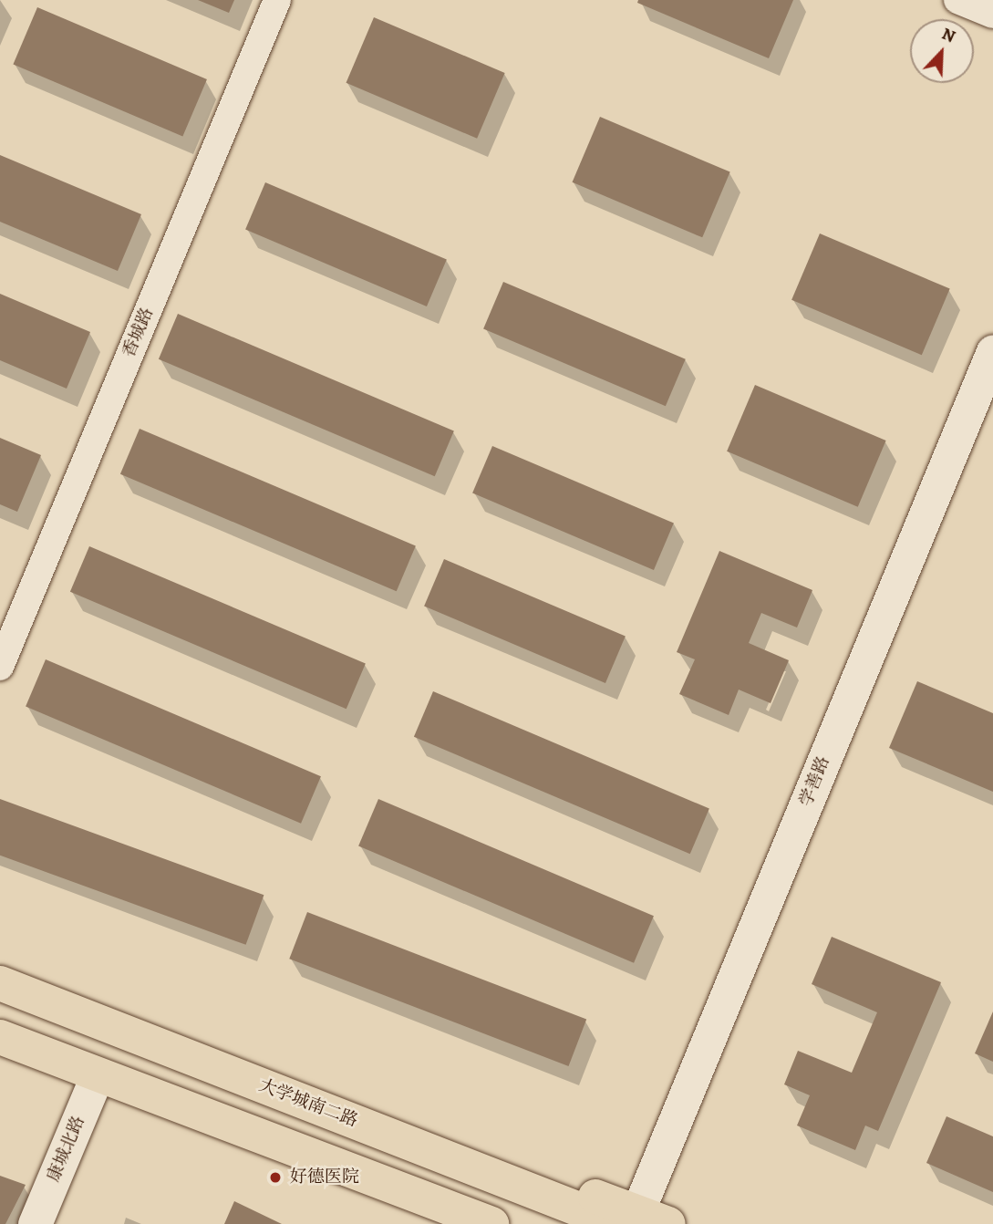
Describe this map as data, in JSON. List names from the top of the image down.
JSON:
{
  "streets": {
    "highway": ["大学城南二路"],
    "street": ["香城路", "学善路", "康城北路"]
  },
  "crossings": [
    ["学善路", "大学城南二路"]
  ],
  "places": ["好德医院"],
  "north": "top right"
}
